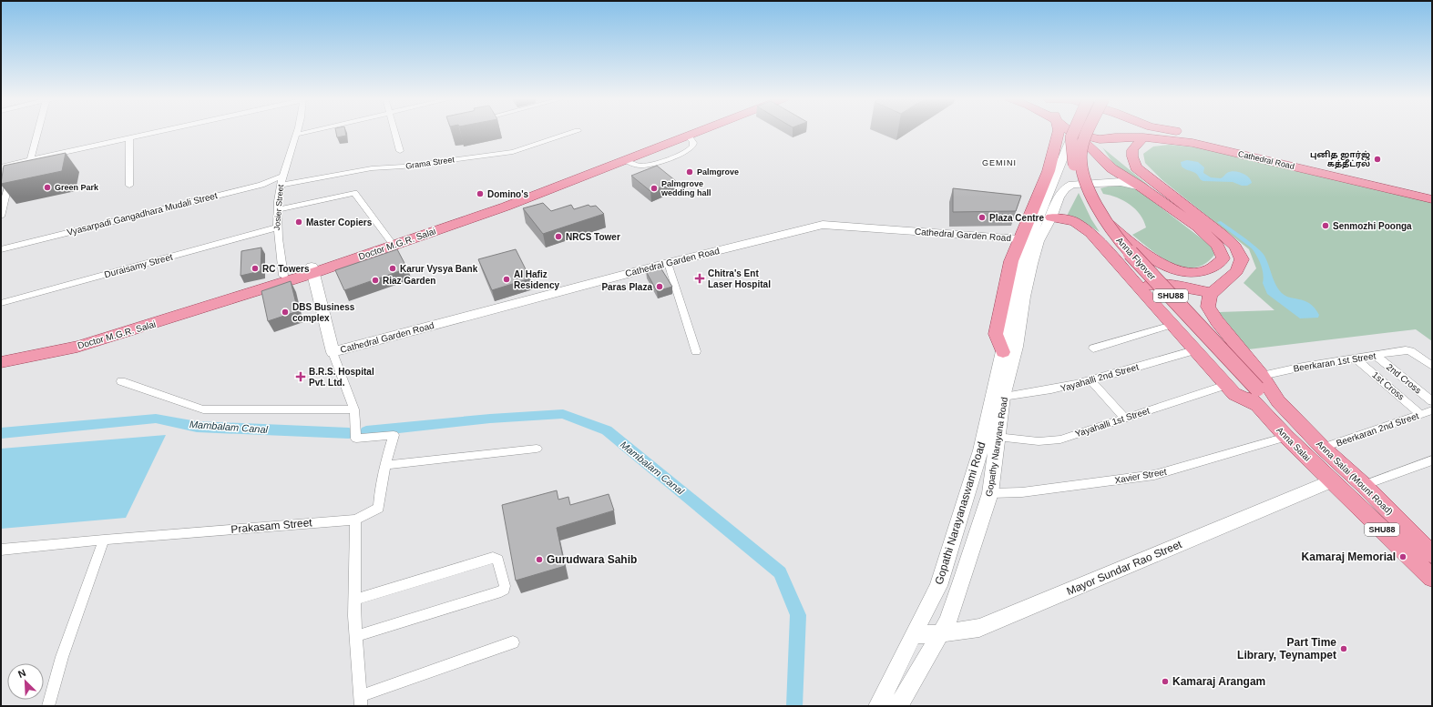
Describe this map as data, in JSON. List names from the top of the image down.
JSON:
{
  "streets": {
    "main road": [
      "Cathedral Road",
      "Cathedral Garden Road",
      "Doctor M.G.R. Salai",
      "Anna Flyover",
      "SHU88",
      "Anna Salai",
      "Gopathy Narayana Road",
      "Anna Salai (Mount Road)",
      "Gopathi Narayanaswami Road",
      "Mayor Sundar Rao Street"
    ],
    "street": [
      "Grama Street",
      "Josier Street",
      "Vyasarpadi Gangadhara Mudali Street",
      "Duraisamy Street",
      "Beerkaran 1st Street",
      "Yayahalli 2nd Street",
      "2nd Cross",
      "1st Cross",
      "Yayahalli 1st Street",
      "Beerkaran 2nd Street",
      "Xavier Street",
      "Prakasam Street"
    ]
  },
  "crossings": [
    ["Cathedral Road", "Anna Flyover"],
    ["Grama Street", "Josier Street"],
    ["Josier Street", "Vyasarpadi Gangadhara Mudali Street"],
    ["Josier Street", "Doctor M.G.R. Salai"],
    ["Josier Street", "Duraisamy Street"],
    ["Anna Flyover", "Beerkaran 1st Street"],
    ["Anna Flyover", "Anna Salai"],
    ["Anna Flyover", "Anna Salai (Mount Road)"],
    ["Anna Flyover", "Gopathi Narayanaswami Road"],
    ["Beerkaran 1st Street", "2nd Cross"],
    ["Beerkaran 1st Street", "1st Cross"],
    ["Yayahalli 2nd Street", "Gopathy Narayana Road"],
    ["1st Cross", "Beerkaran 2nd Street"],
    ["Yayahalli 1st Street", "Gopathy Narayana Road"],
    ["Beerkaran 2nd Street", "Anna Salai (Mount Road)"],
    ["Anna Salai", "Xavier Street"],
    ["Anna Salai", "Anna Salai (Mount Road)"],
    ["Anna Salai", "Mayor Sundar Rao Street"],
    ["Gopathy Narayana Road", "Xavier Street"],
    ["Gopathy Narayana Road", "Mayor Sundar Rao Street"],
    ["Anna Salai (Mount Road)", "Mayor Sundar Rao Street"],
    ["Gopathi Narayanaswami Road", "Mayor Sundar Rao Street"]
  ],
  "districts": ["GEMINI"],
  "water": ["Mambalam Canal"],
  "places": {
    "other": [
      "புனித ஜார்ஜ் கத்தீட்ரல்",
      "Palmgrove",
      "Green Park",
      "Palmgrove wedding hall",
      "Domino's",
      "Plaza Centre",
      "Master Copiers",
      "Senmozhi Poonga",
      "NRCS Tower",
      "RC Towers",
      "Karur Vysya Bank",
      "Al Hafiz Residency",
      "Riaz Garden",
      "Paras Plaza",
      "DBS Business complex",
      "Kamaraj Memorial",
      "Gurudwara Sahib",
      "Part Time Library, Teynampet",
      "Kamaraj Arangam"
    ],
    "health": ["Chitra's Ent Laser Hospital", "B.R.S. Hospital Pvt. Ltd."]
  },
  "north": "top left"
}
